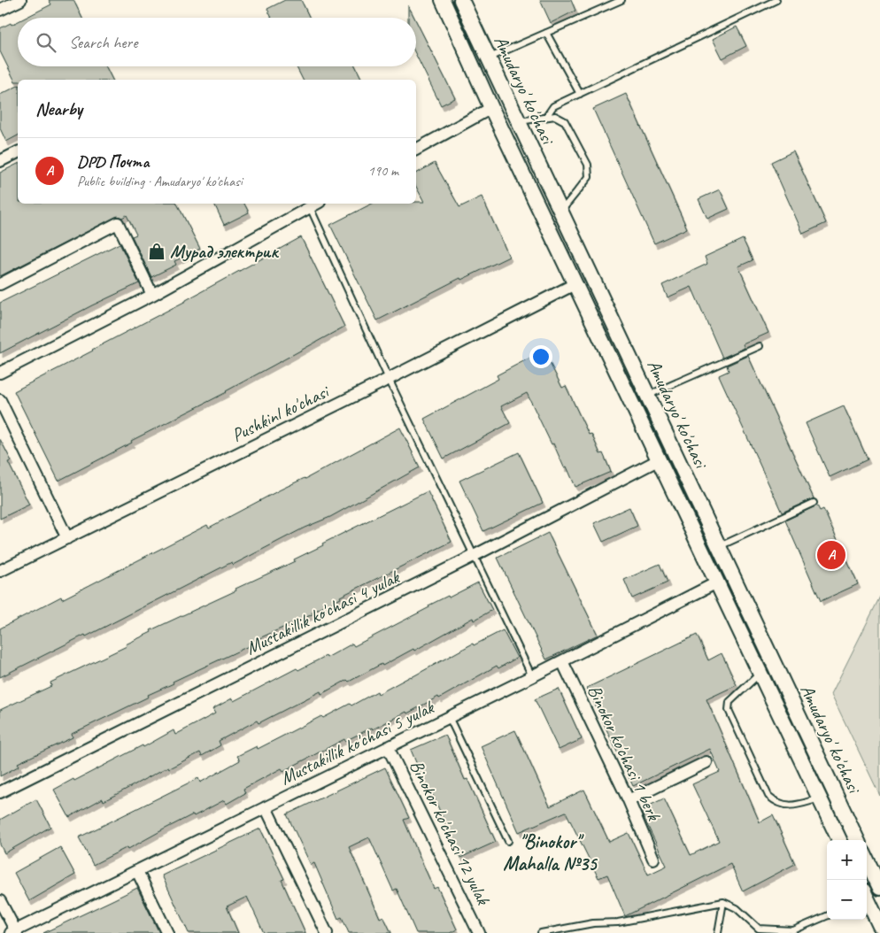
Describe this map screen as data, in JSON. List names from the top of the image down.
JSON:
{
  "streets": {
    "street": [
      "Amudaryo' ko'chasi",
      "Pushkinl ko'chasi",
      "Mustakillik ko'chasi 4 yulak",
      "Mustakillik ko'chasi 5 yulak",
      "Binokor ko'chasi 1 berk",
      "Binokor ko'chasi 12 yulak"
    ]
  },
  "crossings": [
    ["Mustakillik ko'chasi 5 yulak", "Binokor ko'chasi 1 berk"],
    ["Mustakillik ko'chasi 5 yulak", "Binokor ko'chasi 12 yulak"]
  ],
  "districts": ["\"Binokor\" Mahalla №35"],
  "places": {
    "shop": ["Мурад электрик"]
  },
  "page": {
    "search": "Search here",
    "heading": "Nearby",
    "list": [
      {
        "mark": "A",
        "name": "DPD Почта",
        "note": "Public building · Amudaryo' ko'chasi",
        "value": "190 m"
      }
    ],
    "pins": "A",
    "map_buttons": ["+", "−"]
  }
}
